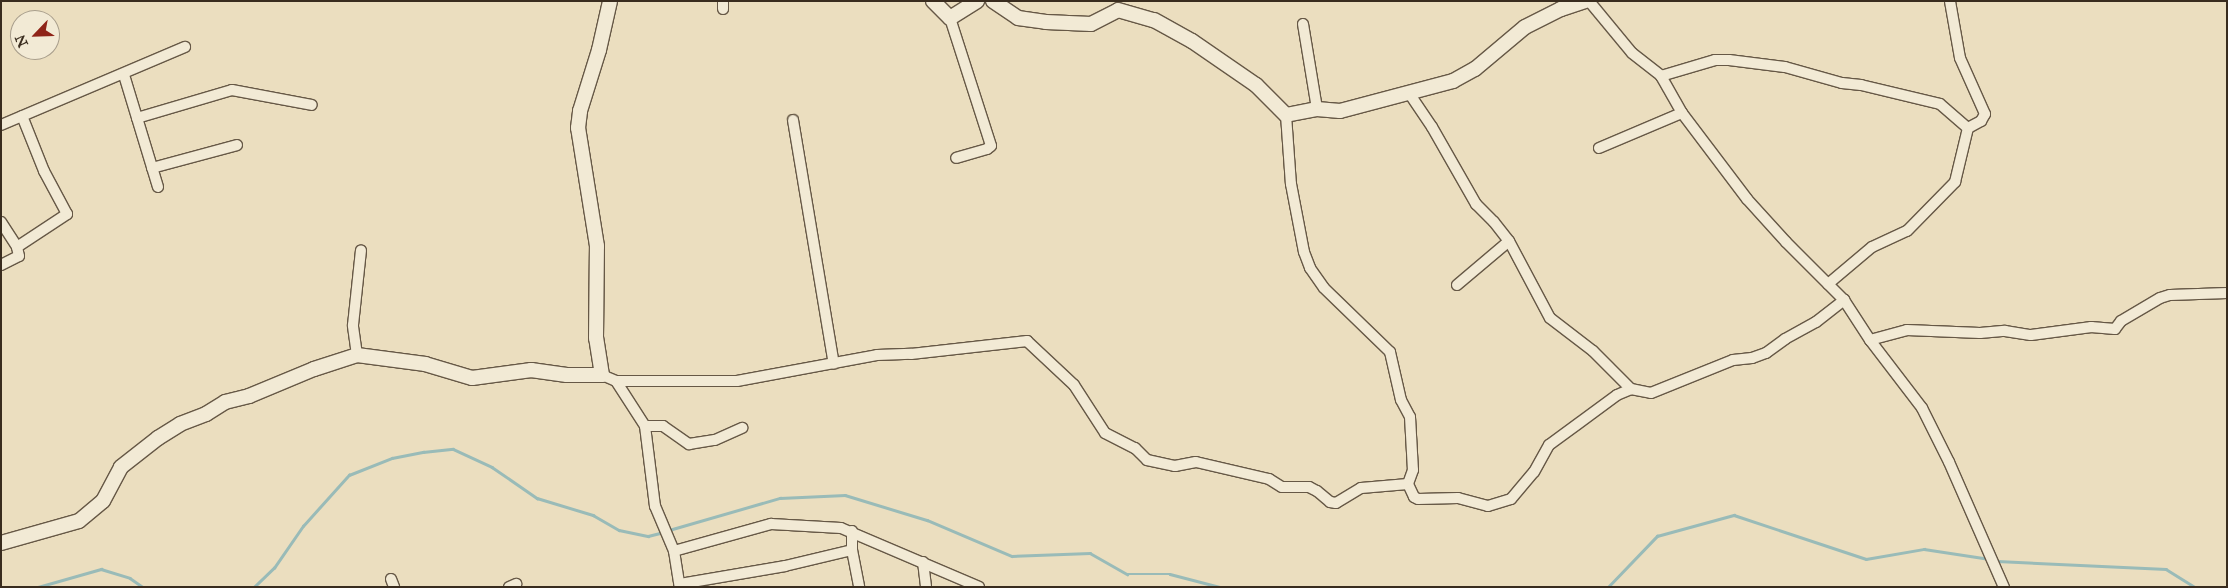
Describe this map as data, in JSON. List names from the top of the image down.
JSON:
{
  "north": "bottom left"
}
